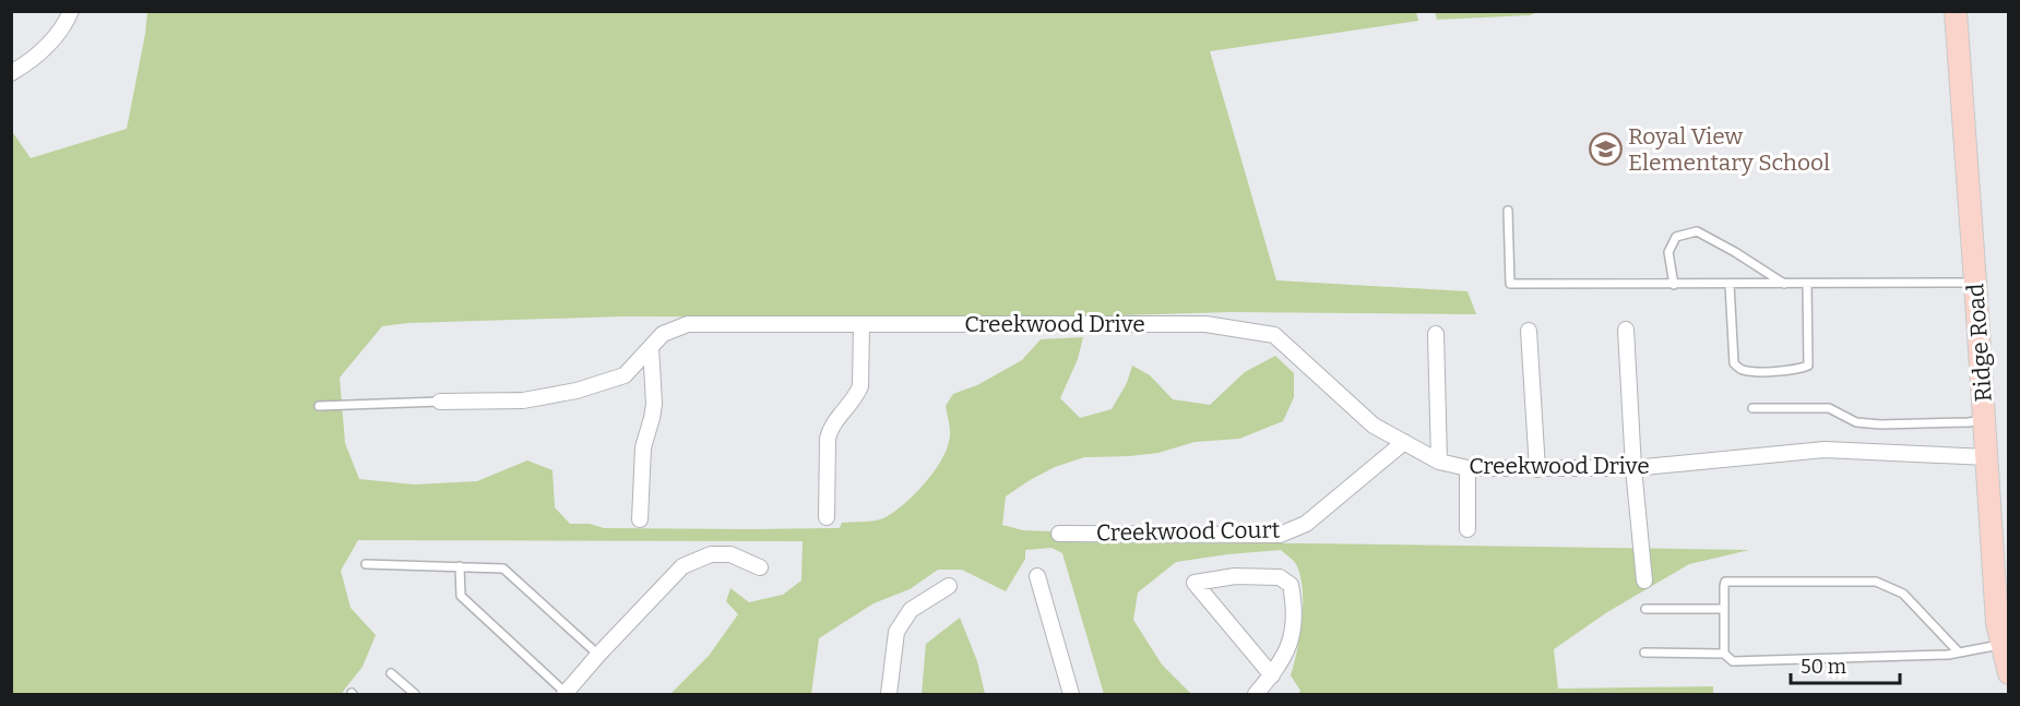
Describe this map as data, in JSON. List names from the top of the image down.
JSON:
{
  "streets": {
    "main road": ["Ridge Road"],
    "street": ["Creekwood Drive", "Creekwood Court"]
  },
  "crossings": [
    ["Creekwood Drive", "Ridge Road"],
    ["Creekwood Drive", "Creekwood Court"]
  ],
  "places": {
    "school or university": ["Royal View Elementary School"]
  },
  "scale_bar": "50 m"
}
